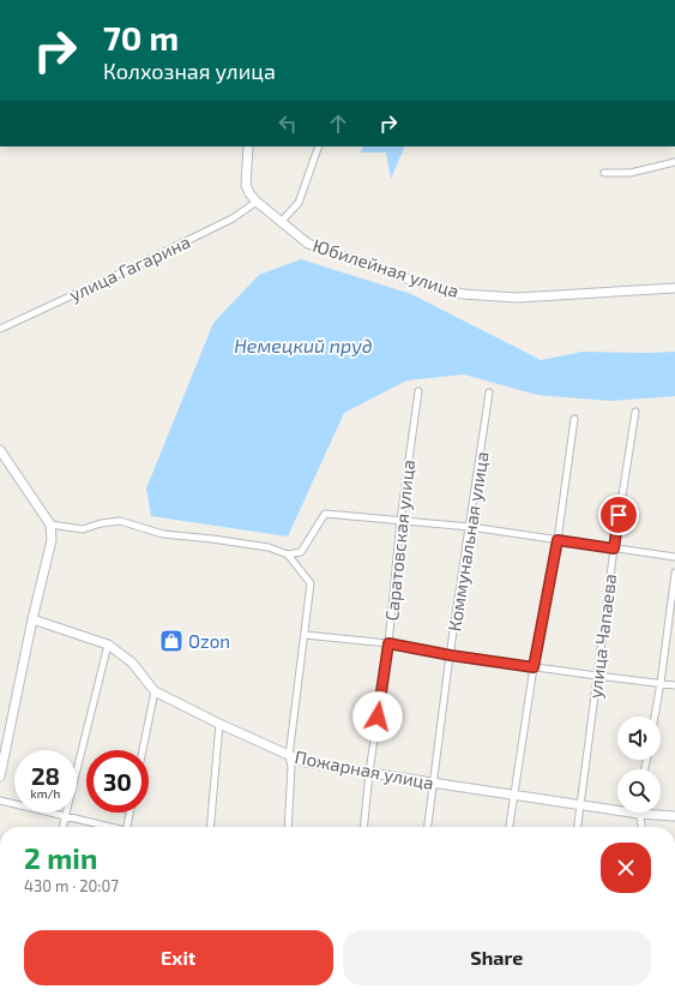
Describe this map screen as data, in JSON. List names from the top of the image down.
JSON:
{
  "streets": {
    "street": [
      "улица Гагарина",
      "Юбилейная улица",
      "Саратовская улица",
      "Коммунальная улица",
      "улица Чапаева",
      "Пожарная улица"
    ]
  },
  "crossings": [
    ["улица Гагарина", "Юбилейная улица"],
    ["Саратовская улица", "Пожарная улица"],
    ["Коммунальная улица", "Пожарная улица"],
    ["улица Чапаева", "Пожарная улица"]
  ],
  "water": ["Немецкий пруд"],
  "places": {
    "shop": ["Ozon"]
  },
  "page": {
    "turn": ["70 m", "Колхозная улица"],
    "speed": "28 km/h",
    "limit": "30",
    "heading": ["2 min", "430 m · 20:07"],
    "buttons": ["Exit", "Share"]
  }
}
